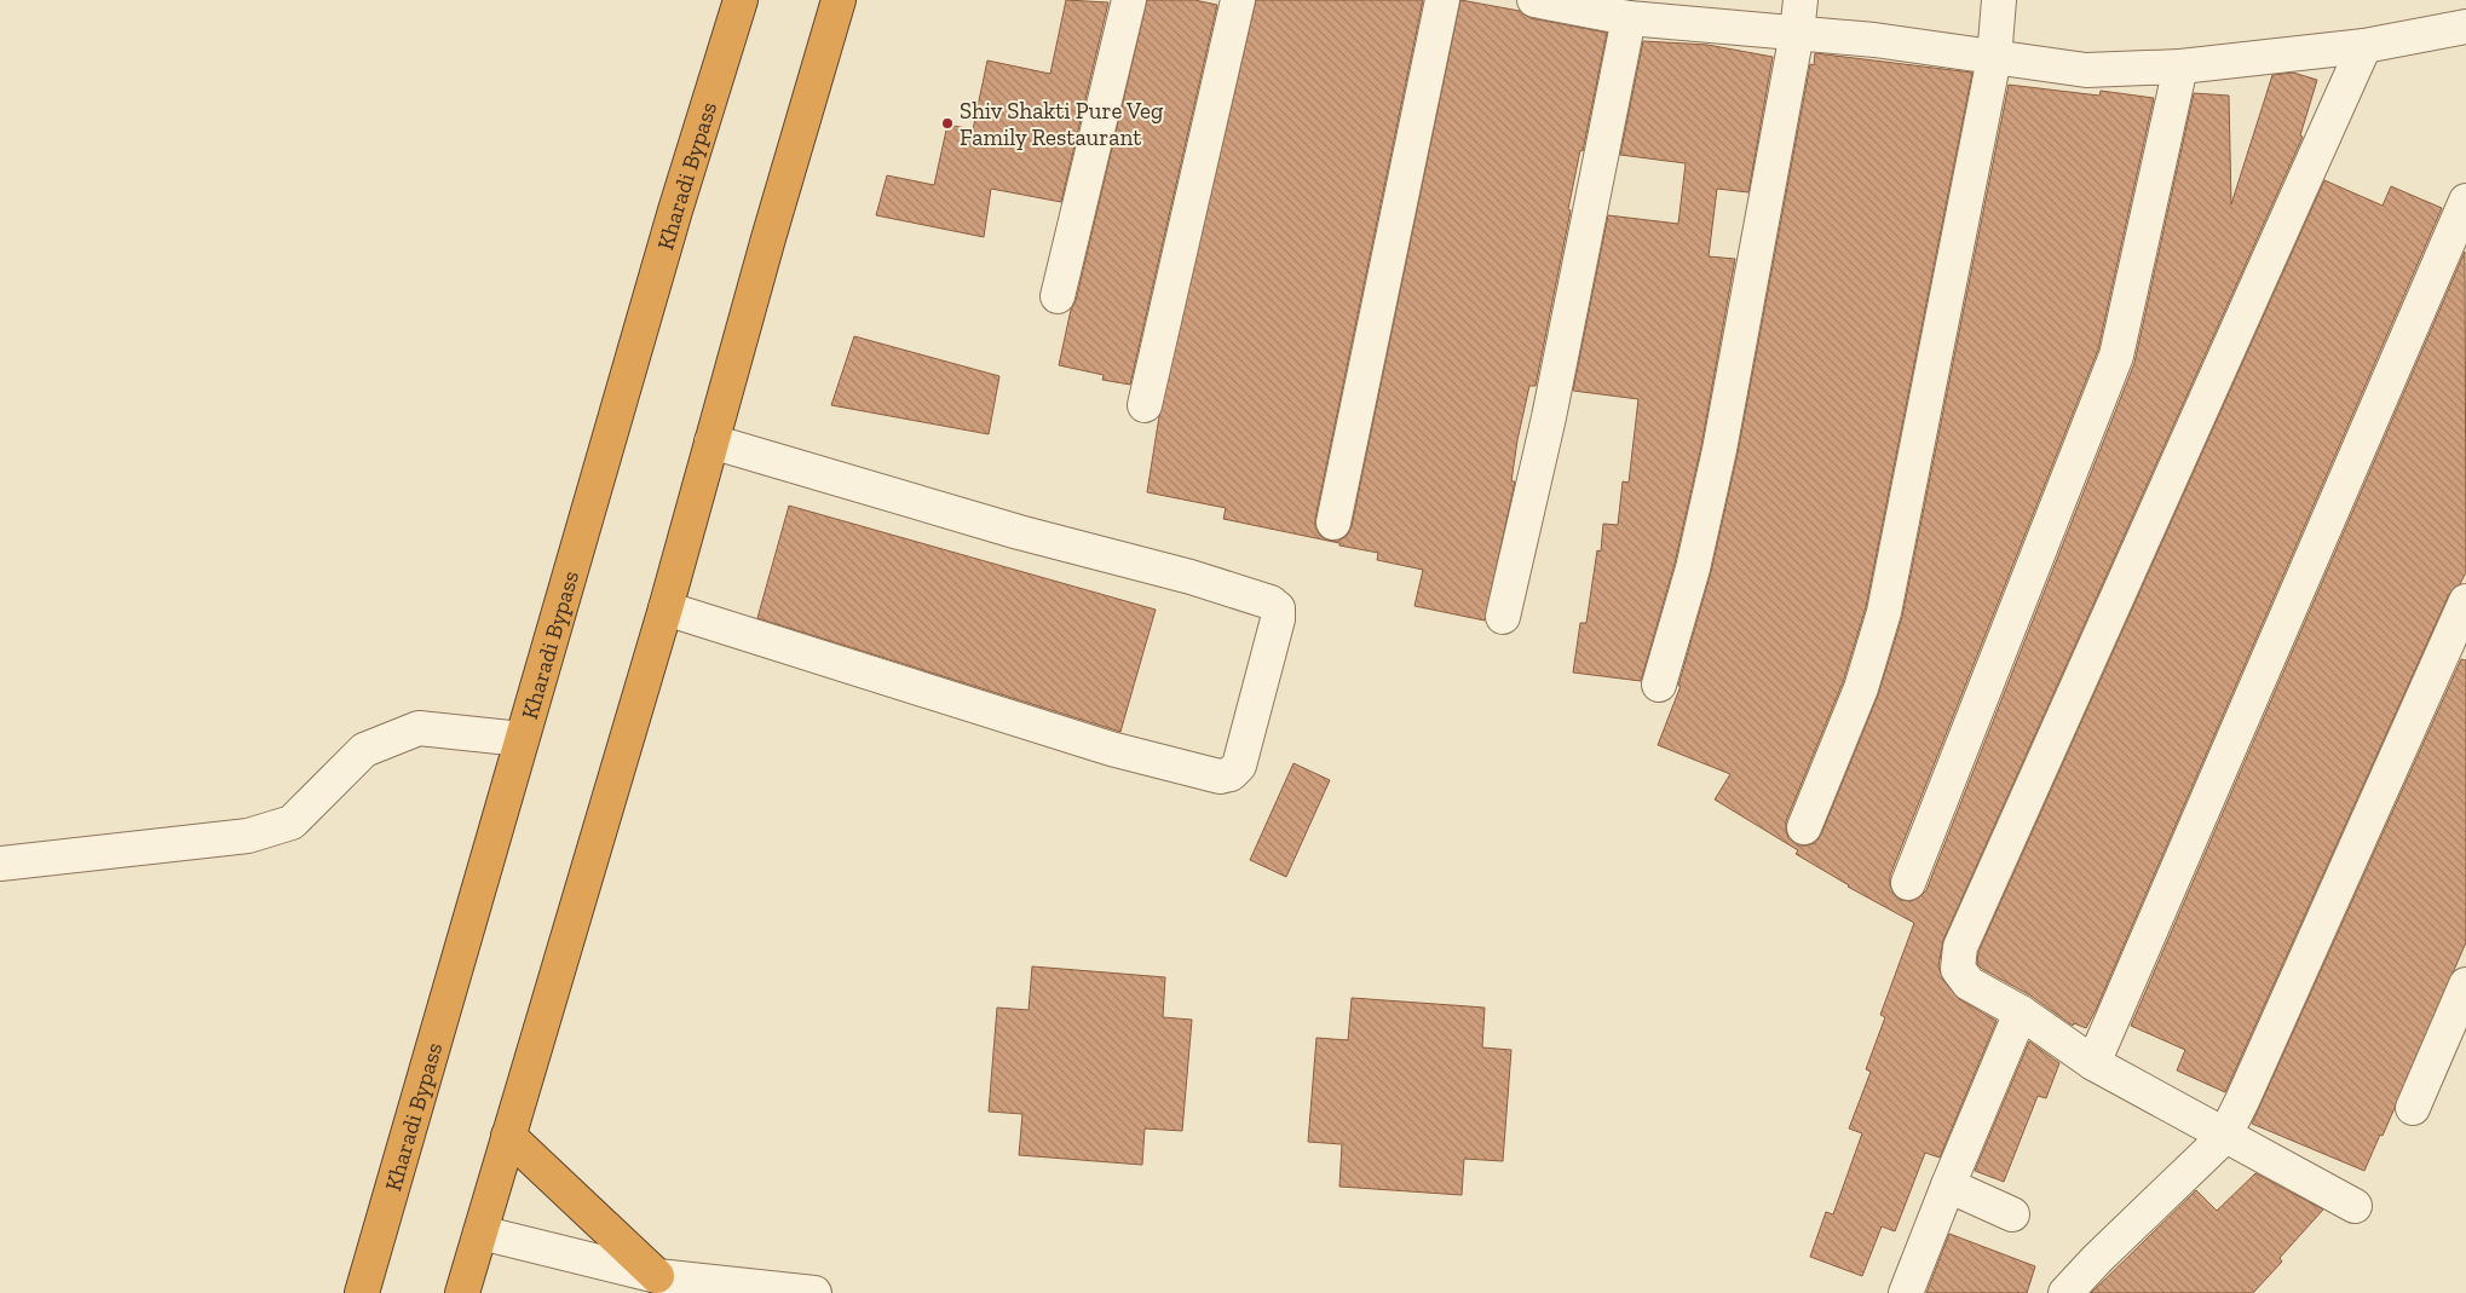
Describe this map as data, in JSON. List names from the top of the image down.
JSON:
{
  "streets": {
    "highway": ["Kharadi Bypass"]
  },
  "places": ["Shiv Shakti Pure Veg Family Restaurant"]
}
